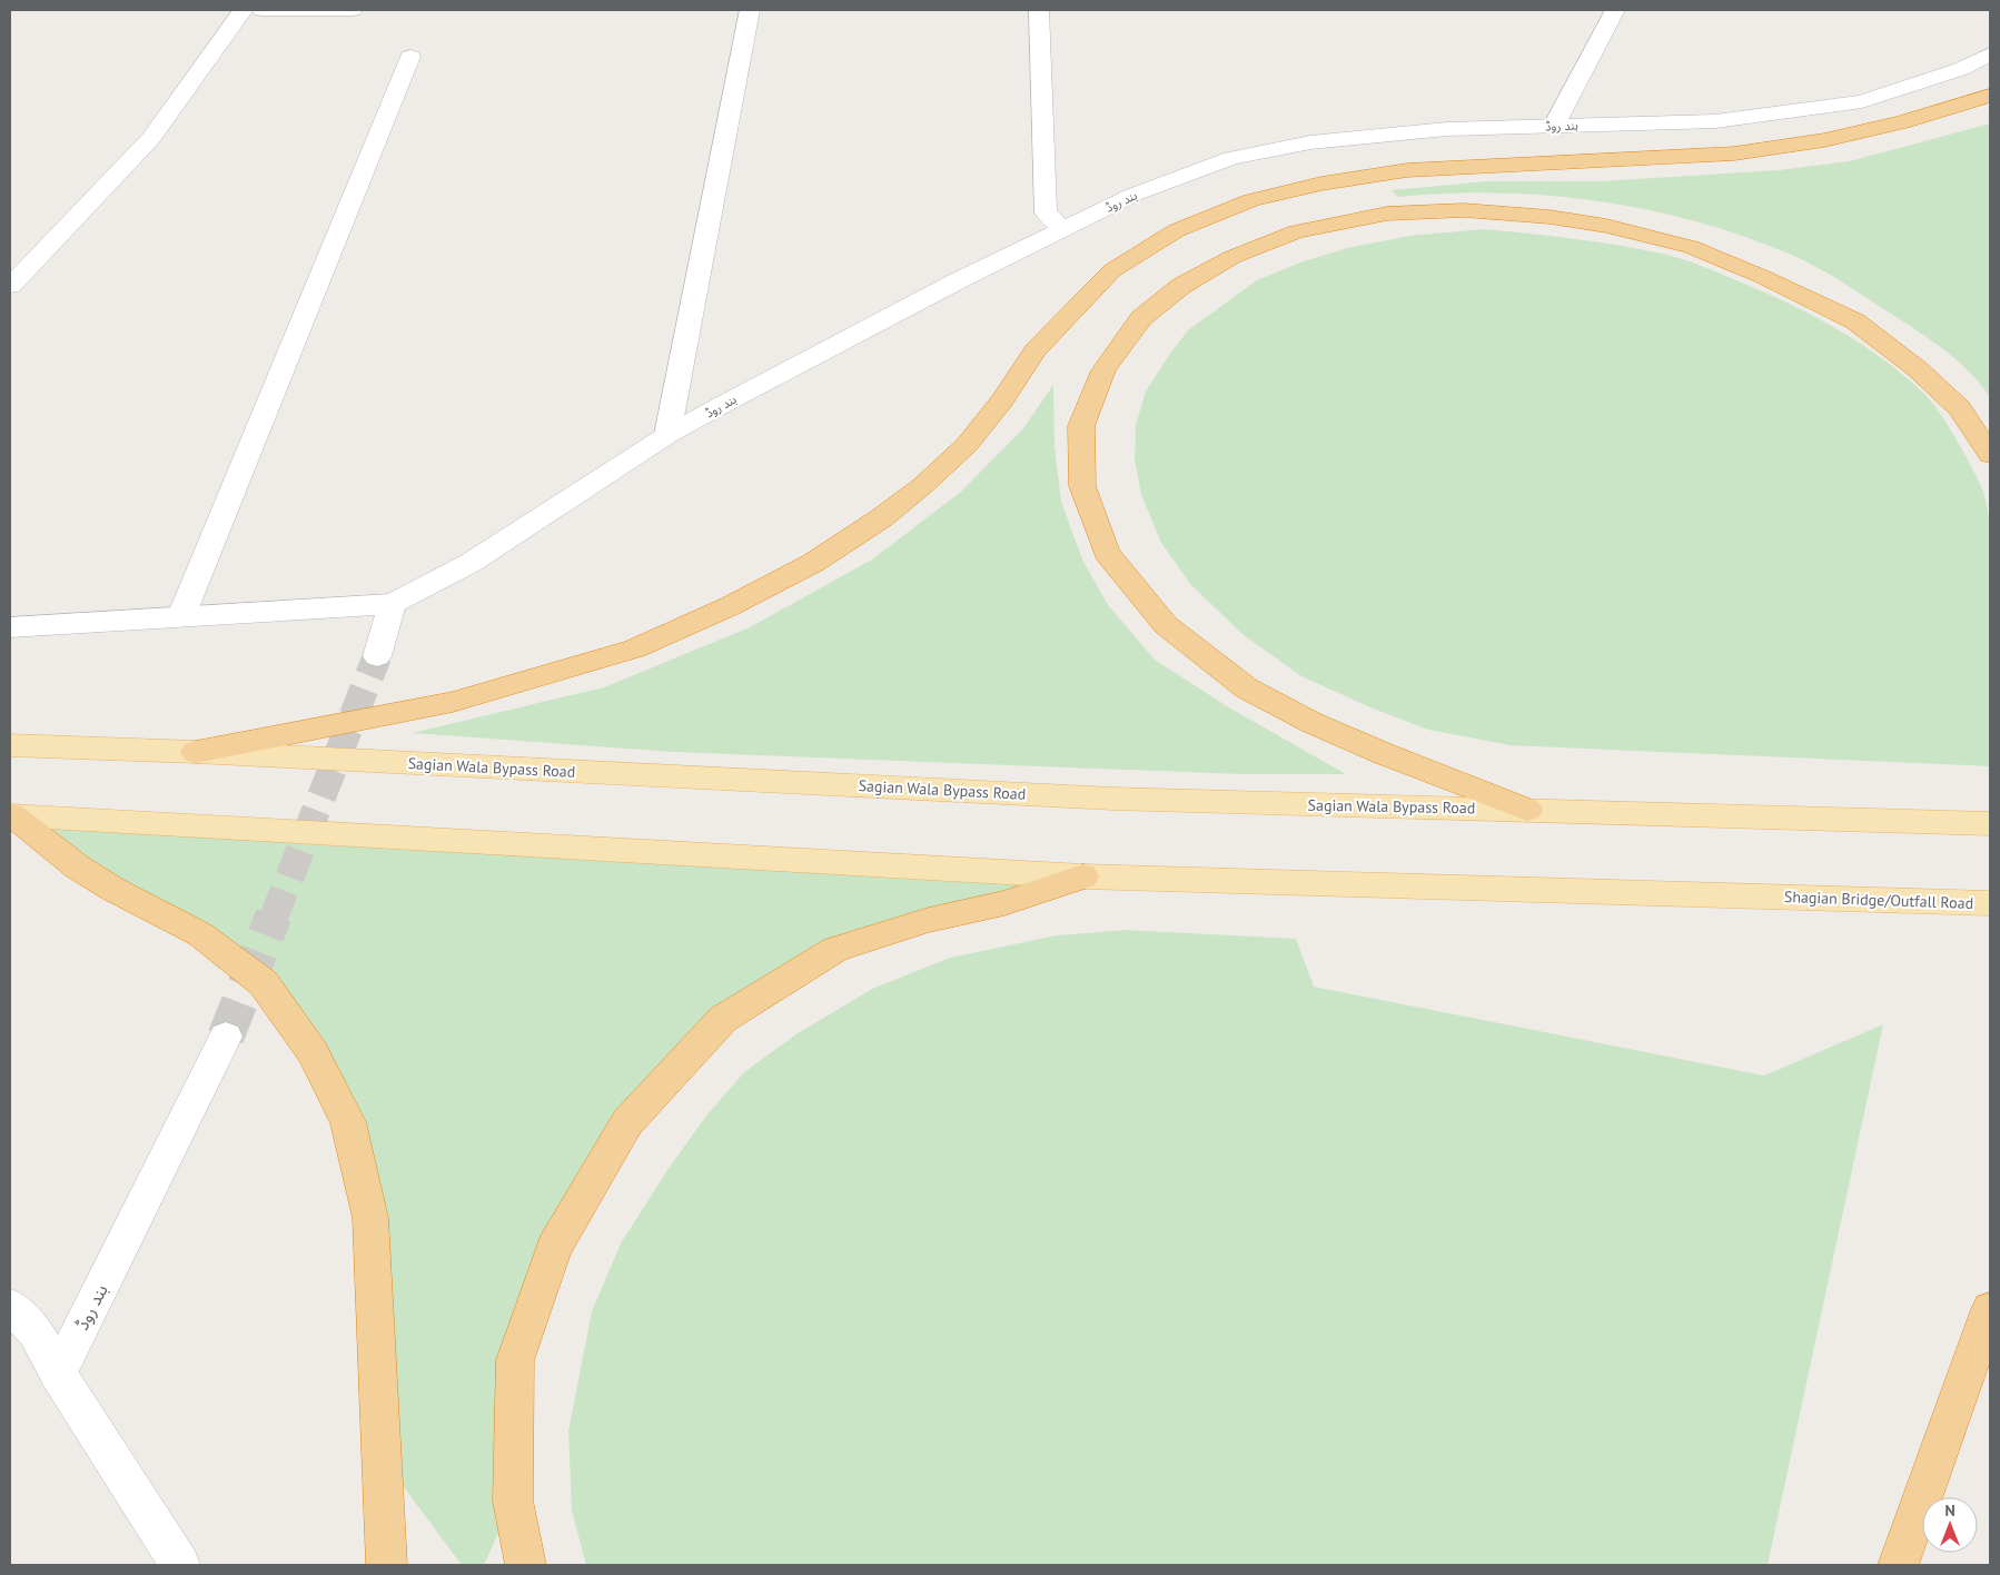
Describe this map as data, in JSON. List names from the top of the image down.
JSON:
{
  "streets": {
    "main road": ["Sagian Wala Bypass Road", "Shagian Bridge/Outfall Road"],
    "street": ["بند روڈ"]
  },
  "north": "top"
}
